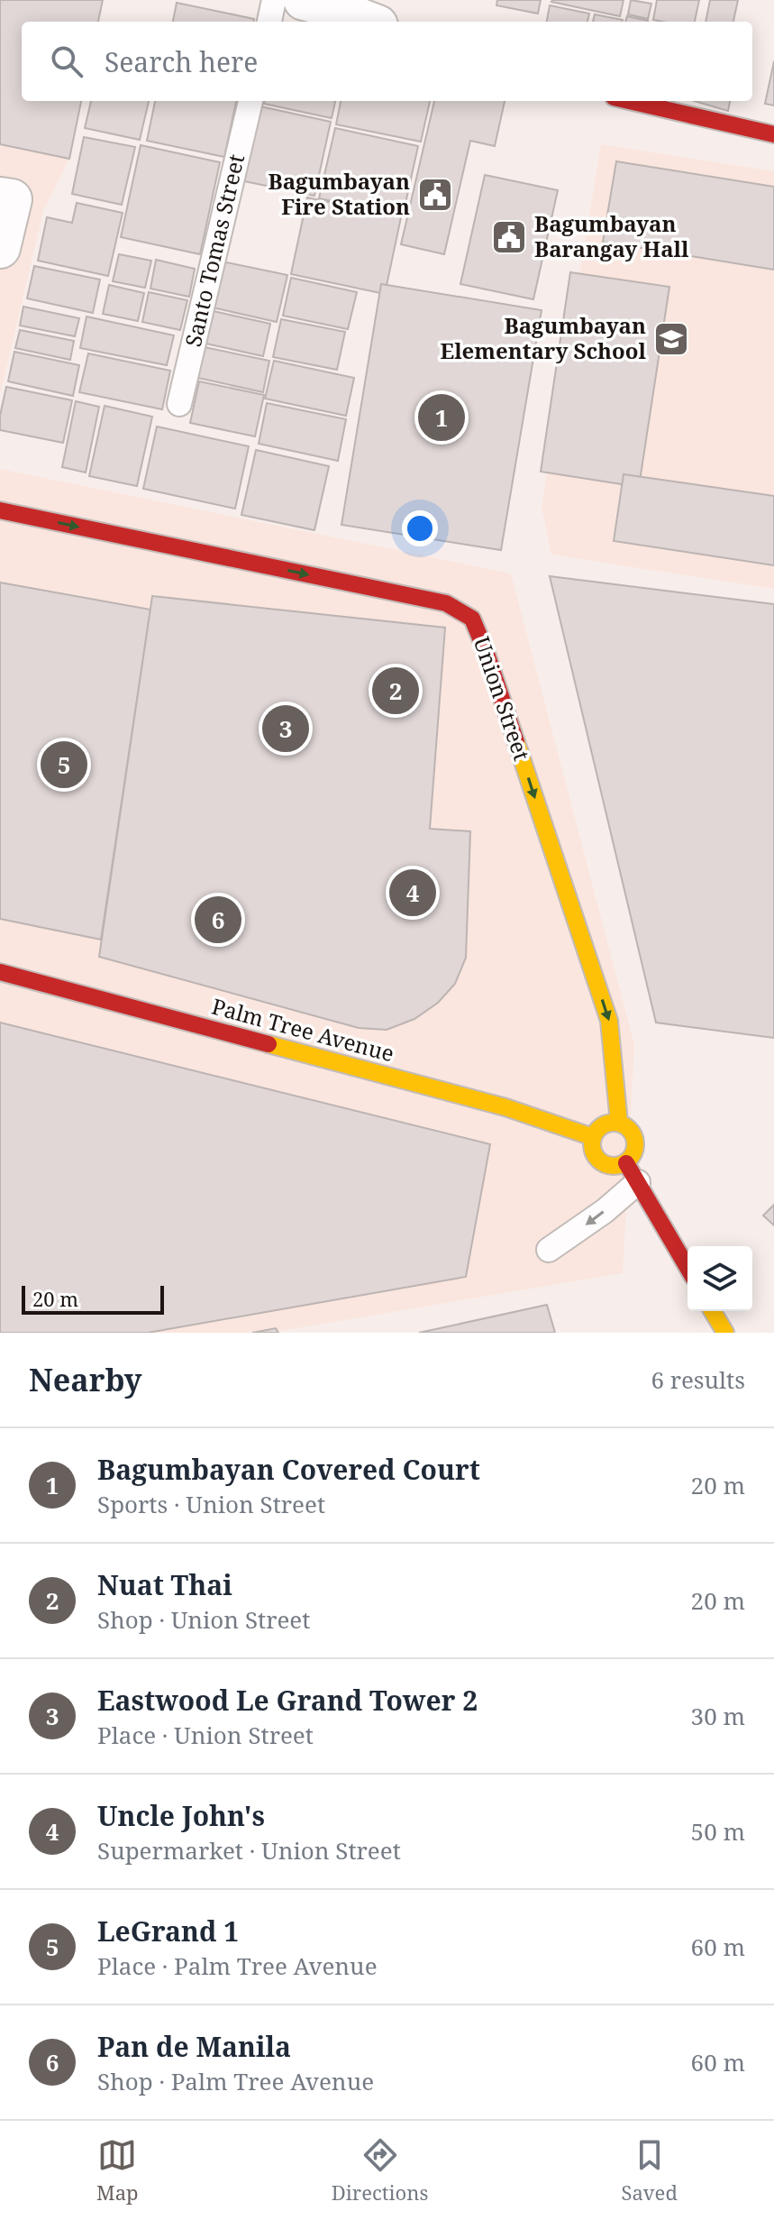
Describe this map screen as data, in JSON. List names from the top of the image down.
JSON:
{
  "streets": {
    "street": ["Union Street", "Palm Tree Avenue"],
    "lane": ["Santo Tomas Street"]
  },
  "crossings": [
    ["Union Street", "Palm Tree Avenue"]
  ],
  "one_way": ["Union Street"],
  "places": {
    "public building": ["Bagumbayan Fire Station", "Bagumbayan Barangay Hall"],
    "school or university": ["Bagumbayan Elementary School"]
  },
  "scale_bar": "20 m",
  "page": {
    "search": "Search here",
    "pins": [
      "1",
      "2",
      "3",
      "5",
      "4",
      "6"
    ],
    "scale": "20 m",
    "heading": ["Nearby", "6 results"],
    "list": [
      {
        "mark": "1",
        "name": "Bagumbayan Covered Court",
        "note": "Sports · Union Street",
        "value": "20 m"
      },
      {
        "mark": "2",
        "name": "Nuat Thai",
        "note": "Shop · Union Street",
        "value": "20 m"
      },
      {
        "mark": "3",
        "name": "Eastwood Le Grand Tower 2",
        "note": "Place · Union Street",
        "value": "30 m"
      },
      {
        "mark": "4",
        "name": "Uncle John's",
        "note": "Supermarket · Union Street",
        "value": "50 m"
      },
      {
        "mark": "5",
        "name": "LeGrand 1",
        "note": "Place · Palm Tree Avenue",
        "value": "60 m"
      },
      {
        "mark": "6",
        "name": "Pan de Manila",
        "note": "Shop · Palm Tree Avenue",
        "value": "60 m"
      }
    ],
    "nav": ["Map", "Directions", "Saved"]
  }
}
